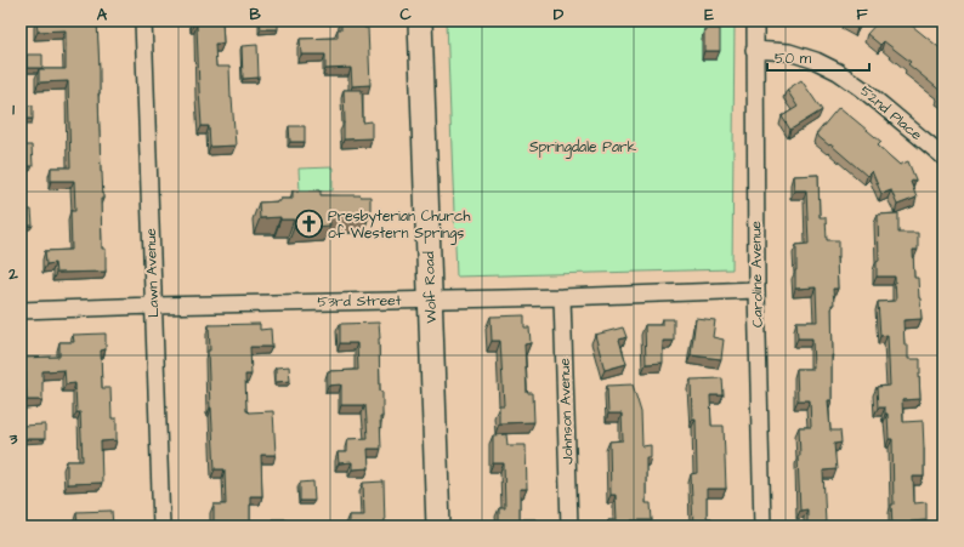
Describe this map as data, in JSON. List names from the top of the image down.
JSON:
{
  "streets": {
    "main road": ["Wolf Road"],
    "street": [
      "52nd Place",
      "Lawn Avenue",
      "Caroline Avenue",
      "53rd Street",
      "Johnson Avenue"
    ]
  },
  "crossings": [
    ["52nd Place", "Caroline Avenue"],
    ["Lawn Avenue", "53rd Street"],
    ["Caroline Avenue", "53rd Street"],
    ["Wolf Road", "53rd Street"],
    ["53rd Street", "Johnson Avenue"]
  ],
  "parks": ["Springdale Park"],
  "places": {
    "church": ["Presbyterian Church of Western Springs"]
  },
  "scale_bar": "50 m",
  "grid": {
    "columns": [
      "A",
      "B",
      "C",
      "D",
      "E",
      "F"
    ],
    "rows": ["1", "2", "3"]
  }
}
